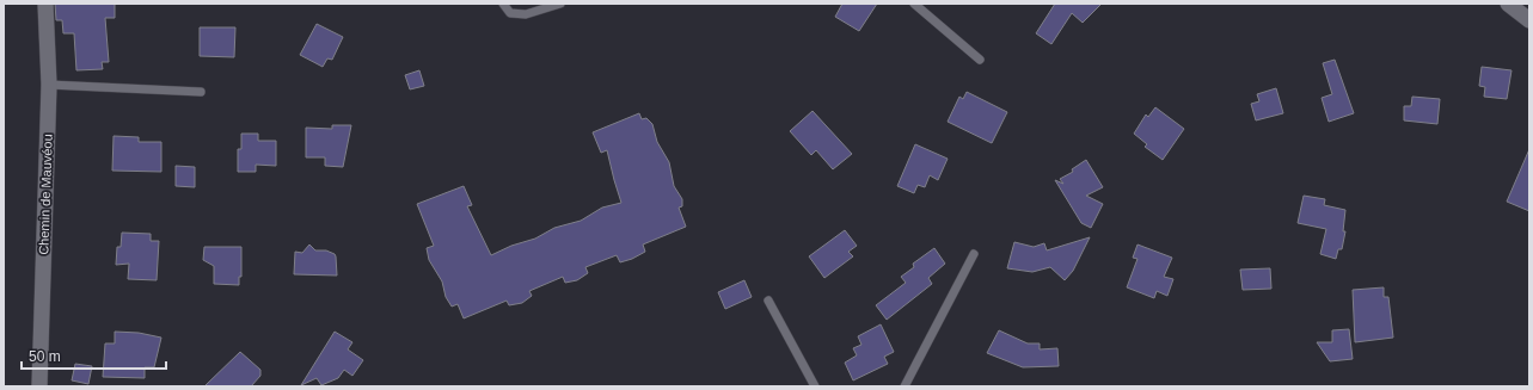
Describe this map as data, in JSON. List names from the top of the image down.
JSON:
{
  "streets": {
    "street": ["Chemin de Mauvéou"]
  },
  "scale_bar": "50 m"
}
